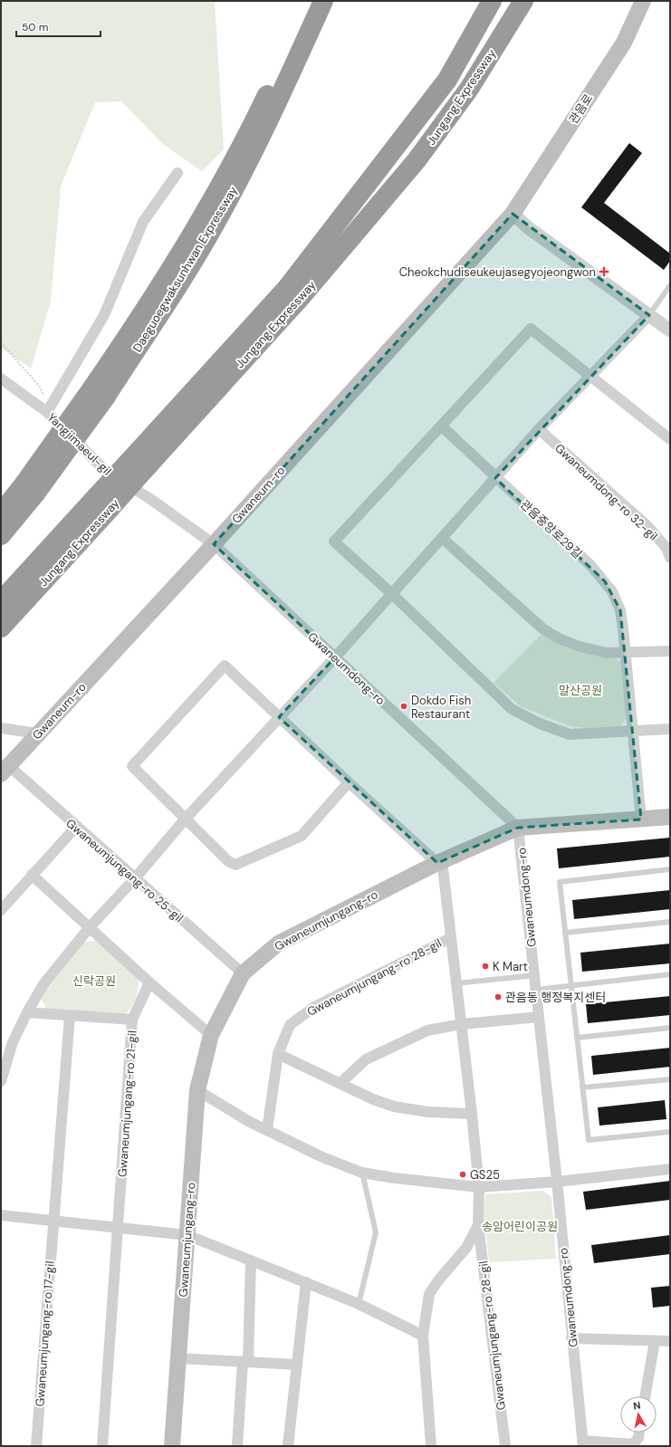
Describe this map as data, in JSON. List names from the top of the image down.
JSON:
{
  "streets": {
    "highway": ["Jungang Expressway", "Daeguoegwaksunhwan Expressway"],
    "main road": ["관음로", "Gwaneum-ro", "Gwaneumjungang-ro"],
    "street": [
      "Yangjimaeul-gil",
      "Gwaneumdong-ro 32-gil",
      "관음중앙로29길",
      "Gwaneumdong-ro",
      "Gwaneumjungang-ro 25-gil",
      "Gwaneumjungang-ro 28-gil",
      "Gwaneumjungang-ro 21-gil",
      "Gwaneumjungang-ro 17-gil"
    ]
  },
  "crossings": [
    ["관음로", "Gwaneum-ro"],
    ["Yangjimaeul-gil", "Gwaneum-ro"],
    ["Yangjimaeul-gil", "Gwaneumdong-ro"],
    ["Gwaneum-ro", "Gwaneumdong-ro"],
    ["Gwaneum-ro", "Gwaneumjungang-ro 25-gil"],
    ["관음중앙로29길", "Gwaneumjungang-ro"],
    ["Gwaneumdong-ro", "Gwaneumjungang-ro"],
    ["Gwaneumjungang-ro 25-gil", "Gwaneumjungang-ro"],
    ["Gwaneumjungang-ro", "Gwaneumjungang-ro 28-gil"]
  ],
  "parks": ["말산공원", "신락공원", "송암어린이공원"],
  "places": {
    "health": ["Cheokchudiseukeujasegyojeongwon"],
    "other": [
      "Dokdo Fish Restaurant",
      "K Mart",
      "관음동 행정복지센터",
      "GS25"
    ]
  },
  "scale_bar": "50 m",
  "north": "top"
}
